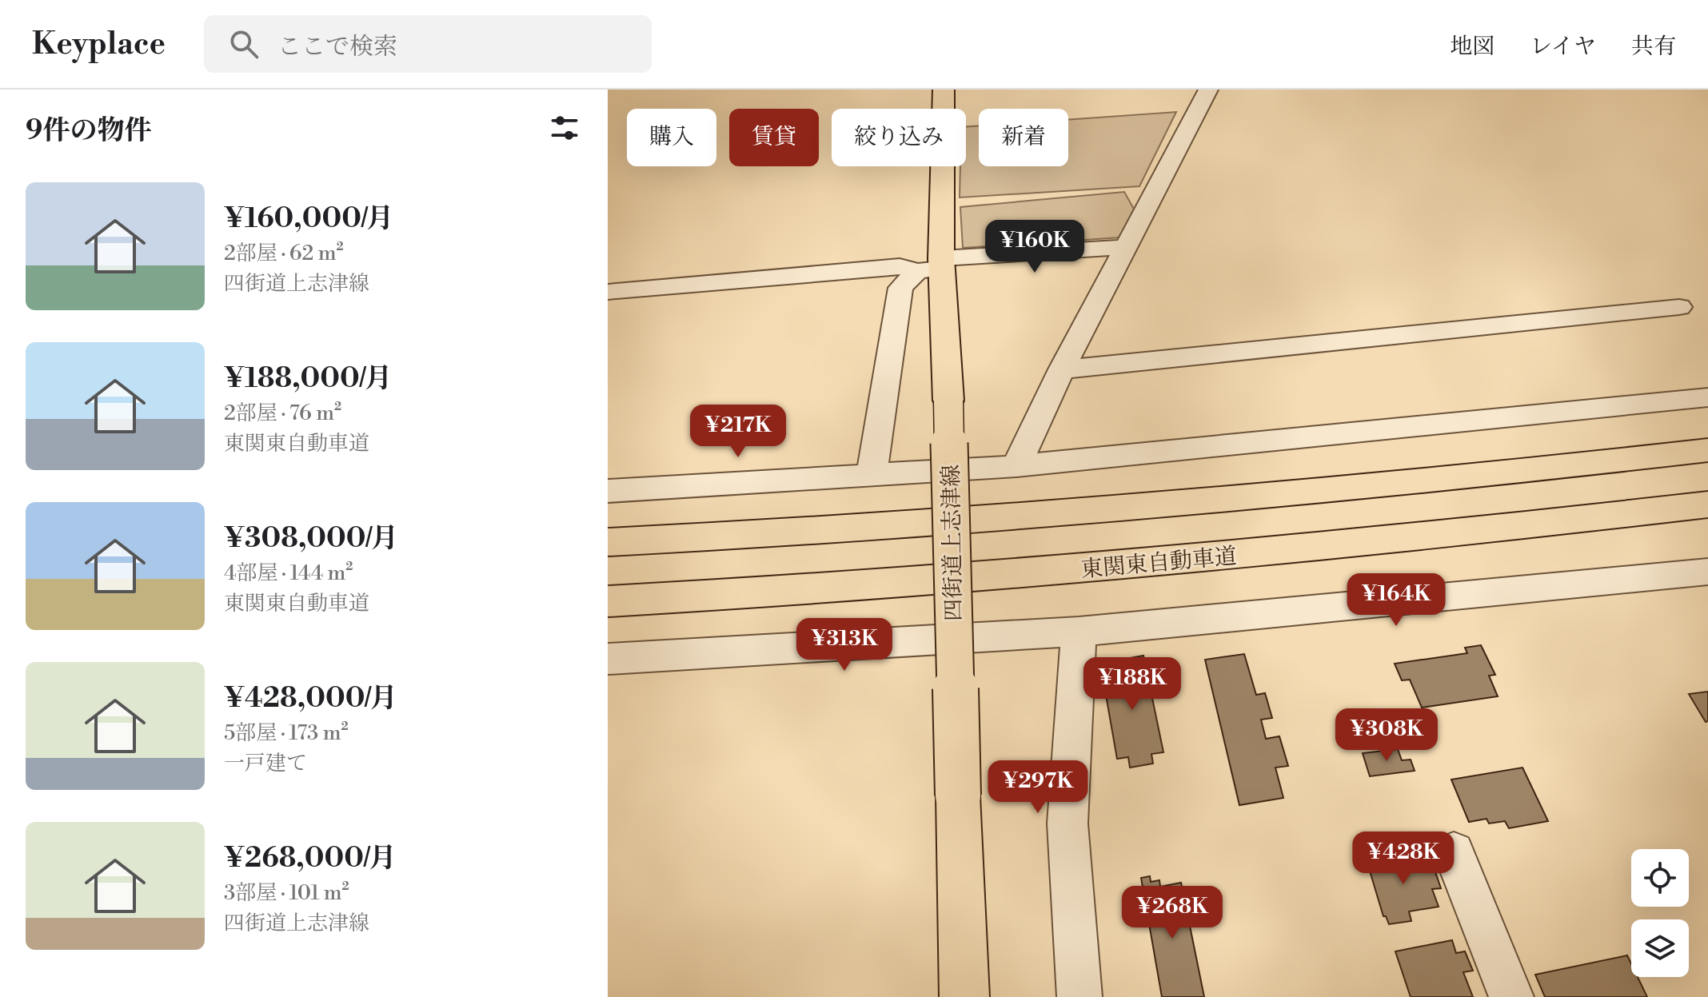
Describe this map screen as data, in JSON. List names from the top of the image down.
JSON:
{
  "streets": {
    "main road": ["四街道上志津線", "東関東自動車道"]
  },
  "page": {
    "header": "Keyplace",
    "search": "ここで検索",
    "nav": ["地図", "レイヤ", "共有"],
    "heading": "9件の物件",
    "chip": [
      "購入",
      "賃貸",
      "絞り込み",
      "新着"
    ],
    "list": [
      {
        "name": "¥160,000/月",
        "note": "2部屋 · 62 m² · 四街道上志津線"
      },
      {
        "name": "¥188,000/月",
        "note": "2部屋 · 76 m² · 東関東自動車道"
      },
      {
        "name": "¥308,000/月",
        "note": "4部屋 · 144 m² · 東関東自動車道"
      },
      {
        "name": "¥428,000/月",
        "note": "5部屋 · 173 m² · 一戸建て"
      },
      {
        "name": "¥268,000/月",
        "note": "3部屋 · 101 m² · 四街道上志津線"
      }
    ],
    "price": [
      "¥160K",
      "¥217K",
      "¥164K",
      "¥313K",
      "¥188K",
      "¥308K",
      "¥297K",
      "¥428K",
      "¥268K"
    ]
  }
}
